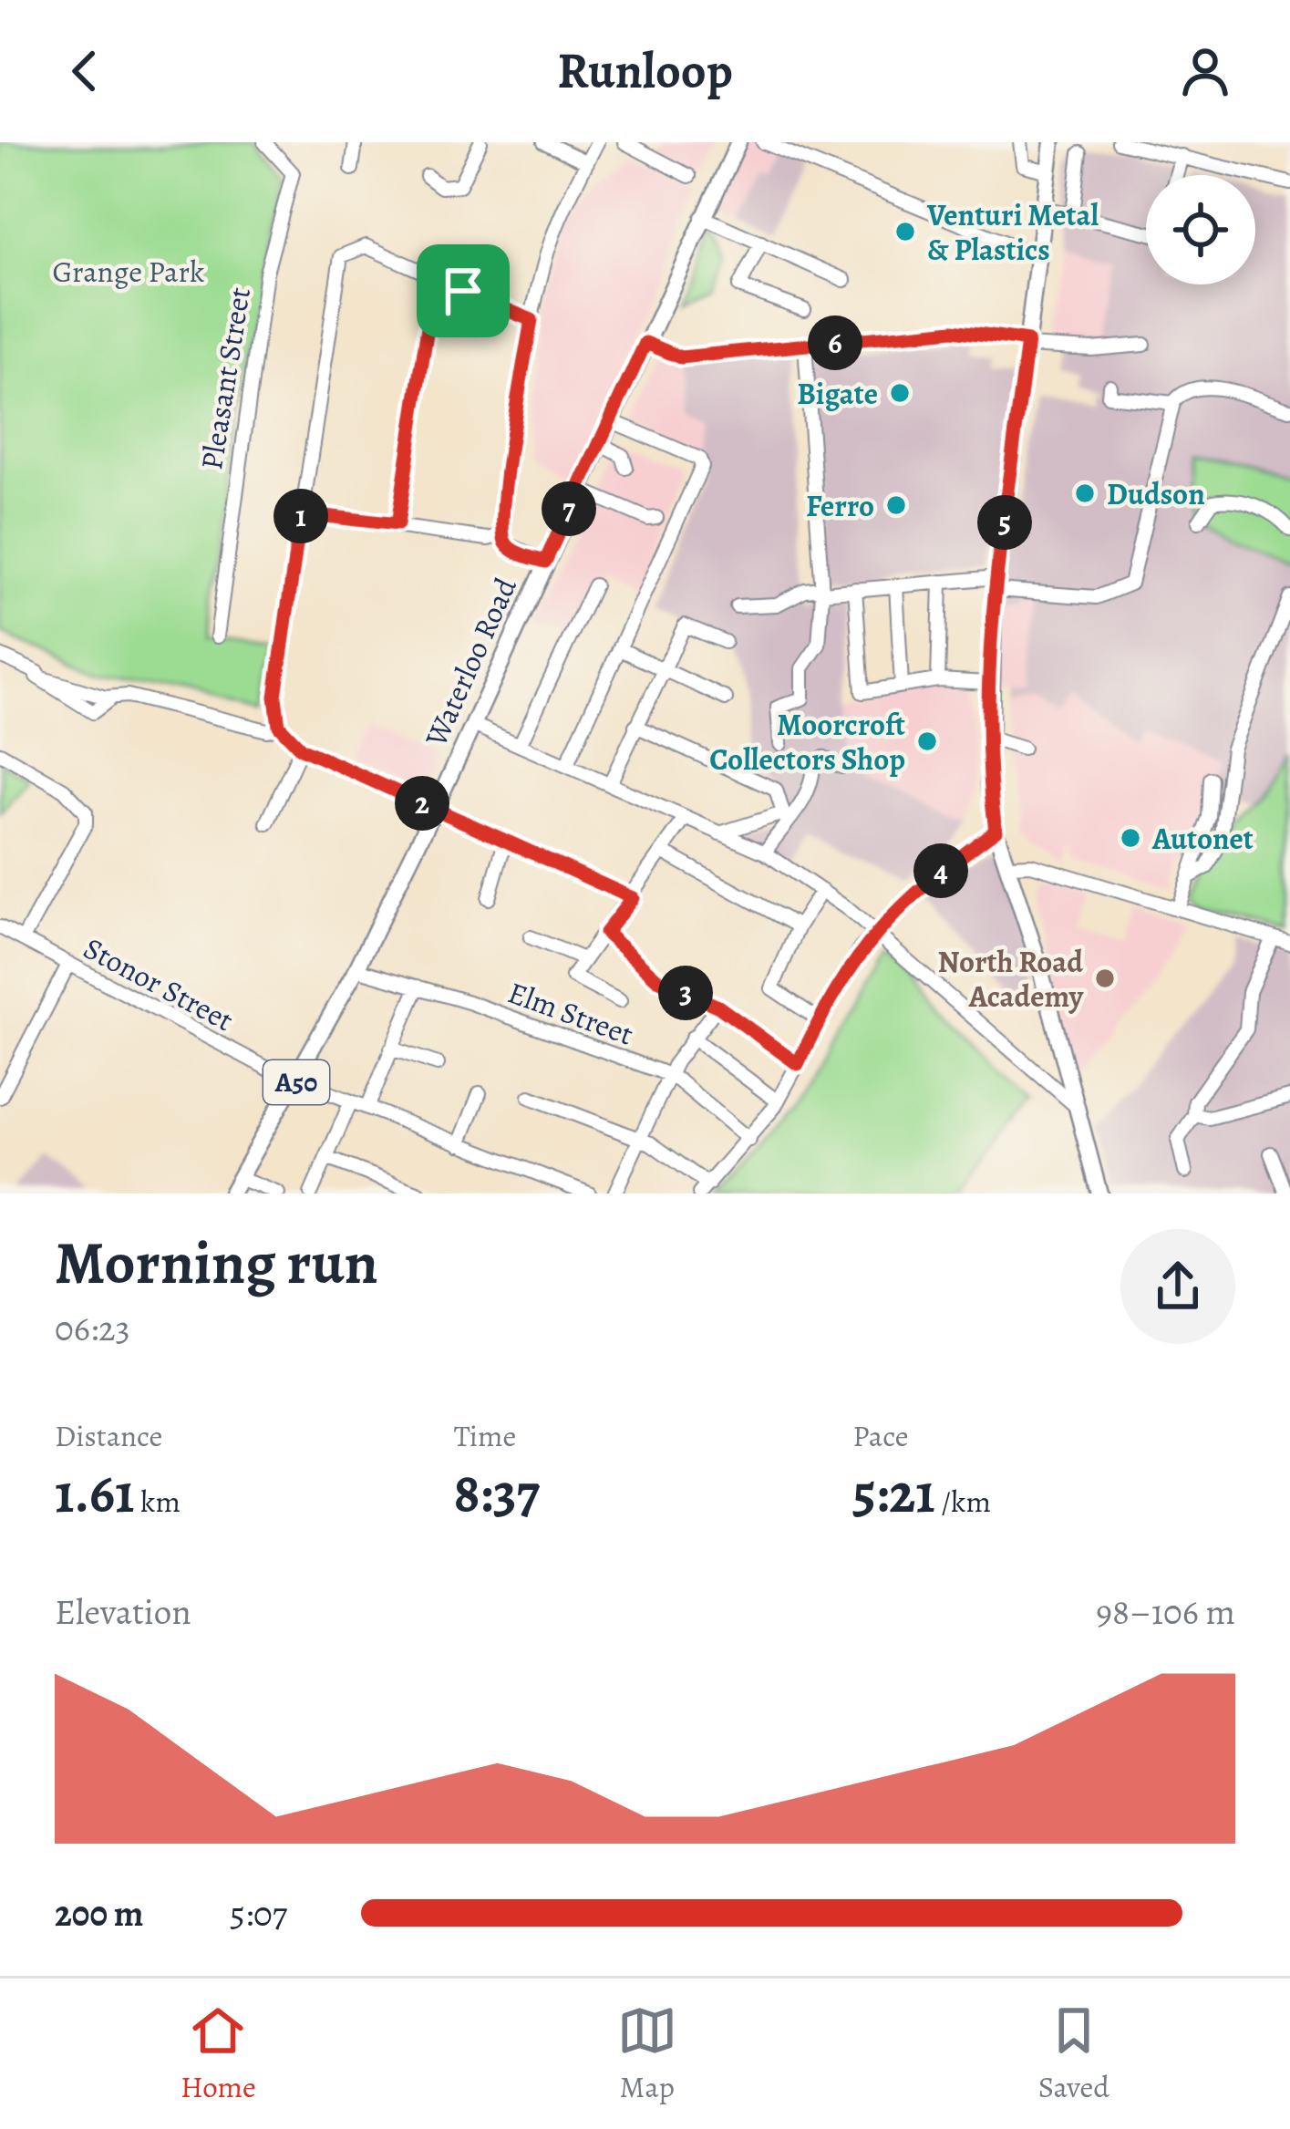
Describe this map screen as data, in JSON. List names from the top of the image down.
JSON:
{
  "streets": {
    "main road": ["Waterloo Road", "A50"],
    "street": ["Pleasant Street", "Stonor Street", "Elm Street"]
  },
  "crossings": [
    ["Waterloo Road", "Stonor Street"],
    ["Waterloo Road", "Elm Street"]
  ],
  "parks": ["Grange Park"],
  "places": [
    "Venturi Metal & Plastics",
    "Bigate",
    "Dudson",
    "Ferro",
    "Moorcroft Collectors Shop",
    "Autonet",
    "North Road Academy"
  ],
  "page": {
    "header": "Runloop",
    "pins": [
      "6",
      "7",
      "1",
      "5",
      "2",
      "4",
      "3"
    ],
    "heading": ["Morning run", "06:23"],
    "stats": [
      ["Distance", "1.61 km"],
      ["Time", "8:37"],
      ["Pace", "5:21 /km"]
    ],
    "chart": ["Elevation", "98–106 m"],
    "list": [
      {
        "name": "200 m",
        "note": "5:07"
      }
    ],
    "tabs": ["Home", "Map", "Saved"]
  }
}
